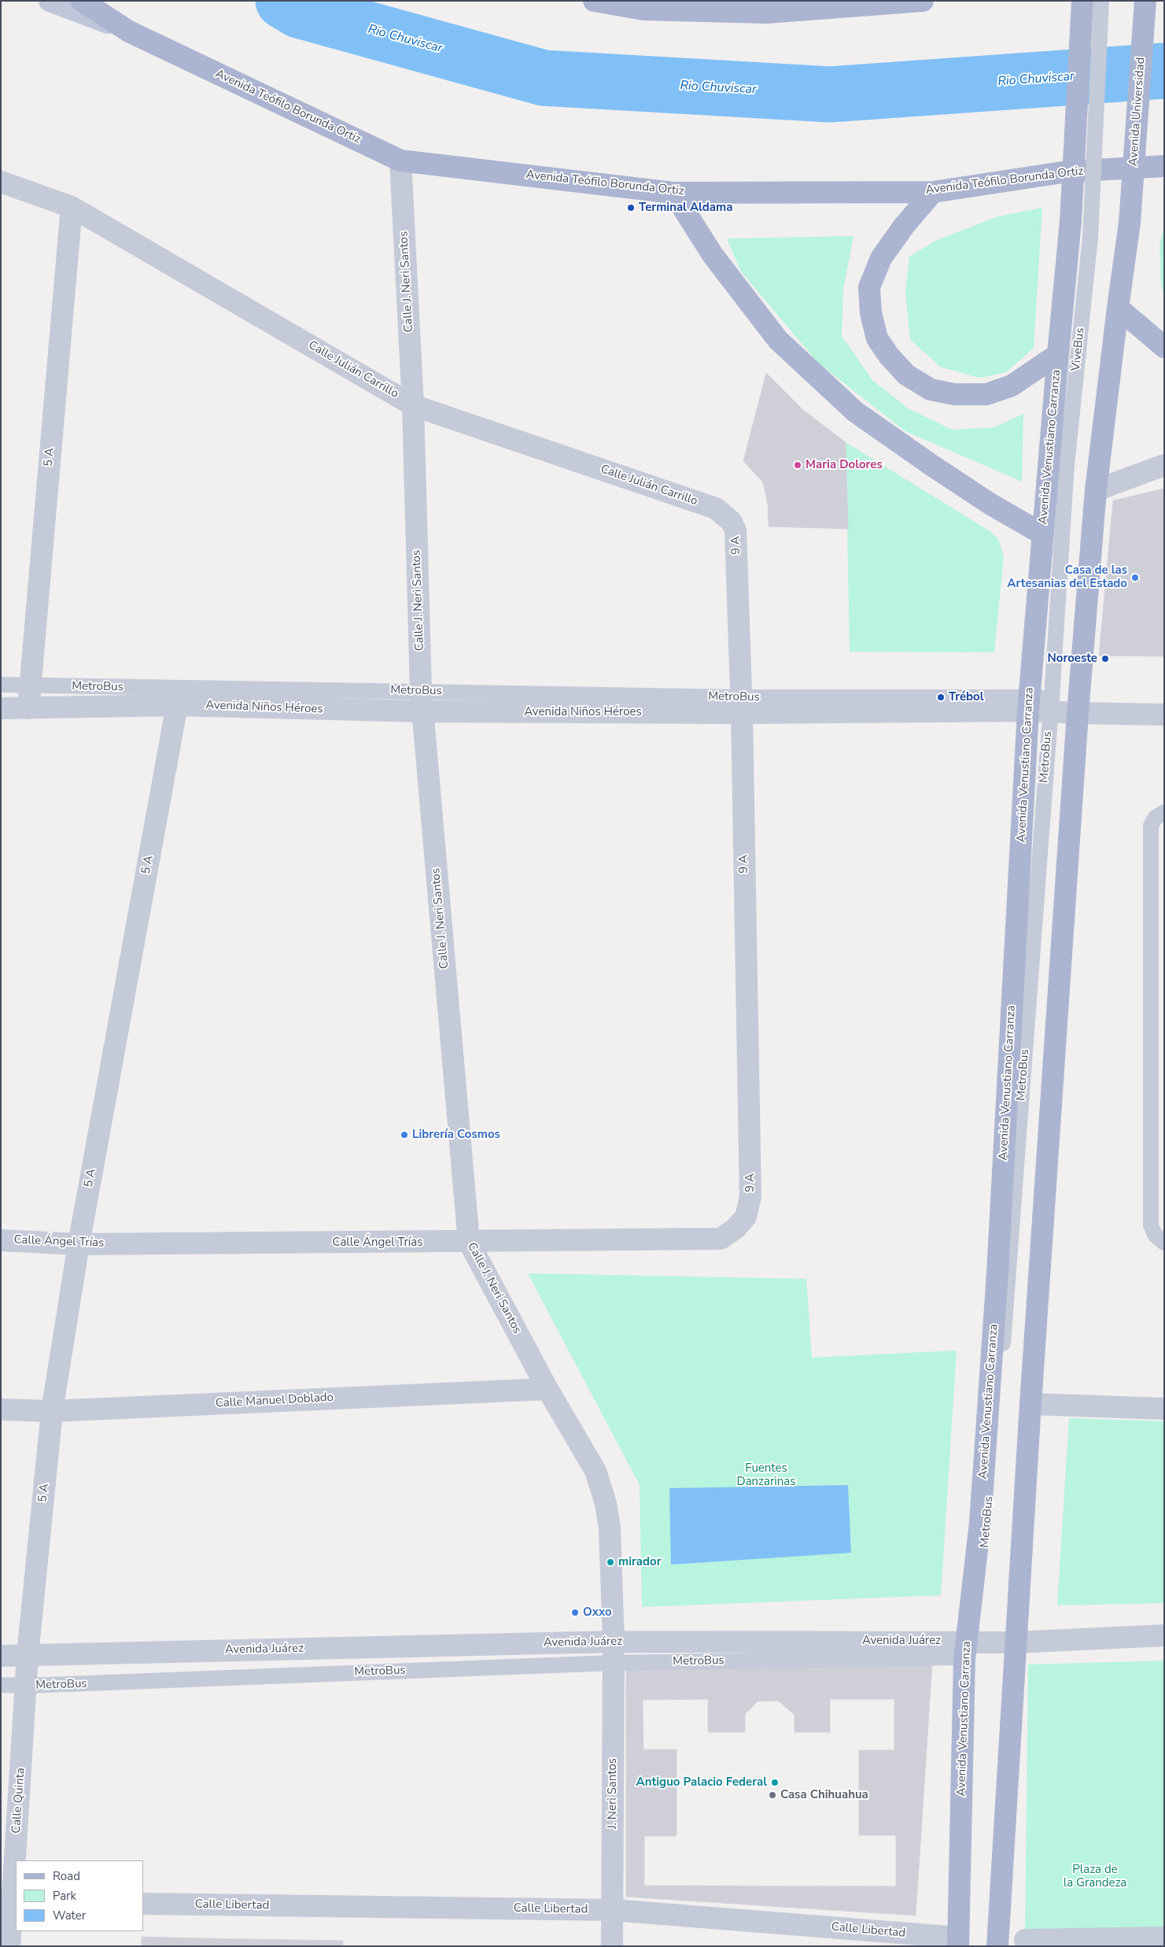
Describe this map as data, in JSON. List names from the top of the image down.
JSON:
{
  "streets": {
    "main road": ["Avenida Teófilo Borunda Ortiz", "Avenida Universidad", "Avenida Venustiano Carranza"],
    "street": [
      "Calle J. Neri Santos",
      "Calle Julián Carrillo",
      "5 A",
      "9 A",
      "Avenida Niños Héroes",
      "Calle Ángel Trías",
      "Calle Manuel Doblado",
      "Avenida Juárez",
      "J. Neri Santos",
      "Calle Quinta",
      "Calle Libertad"
    ],
    "lane": ["ViveBus", "MetroBus"]
  },
  "crossings": [
    ["Avenida Teófilo Borunda Ortiz", "Calle J. Neri Santos"],
    ["Calle J. Neri Santos", "Calle Julián Carrillo"],
    ["Calle J. Neri Santos", "MetroBus"],
    ["Calle J. Neri Santos", "Avenida Niños Héroes"],
    ["Calle J. Neri Santos", "Calle Ángel Trías"],
    ["Calle J. Neri Santos", "Calle Manuel Doblado"],
    ["Calle J. Neri Santos", "Avenida Juárez"],
    ["Calle J. Neri Santos", "J. Neri Santos"],
    ["ViveBus", "MetroBus"],
    ["ViveBus", "Avenida Niños Héroes"],
    ["Calle Julián Carrillo", "5 A"],
    ["Calle Julián Carrillo", "9 A"],
    ["Avenida Venustiano Carranza", "MetroBus"],
    ["Avenida Venustiano Carranza", "Avenida Niños Héroes"],
    ["Avenida Venustiano Carranza", "Avenida Juárez"],
    ["Avenida Venustiano Carranza", "Calle Libertad"],
    ["5 A", "MetroBus"],
    ["5 A", "Avenida Niños Héroes"],
    ["5 A", "Calle Ángel Trías"],
    ["5 A", "Calle Manuel Doblado"],
    ["5 A", "Avenida Juárez"],
    ["5 A", "Calle Quinta"],
    ["9 A", "Avenida Niños Héroes"],
    ["9 A", "Calle Ángel Trías"],
    ["MetroBus", "Avenida Niños Héroes"],
    ["MetroBus", "Avenida Juárez"],
    ["MetroBus", "J. Neri Santos"],
    ["MetroBus", "Calle Quinta"],
    ["Avenida Juárez", "J. Neri Santos"],
    ["Avenida Juárez", "Calle Quinta"],
    ["J. Neri Santos", "Calle Libertad"]
  ],
  "water": ["Rio Chuviscar"],
  "parks": ["Fuentes Danzarinas", "Plaza de la Grandeza"],
  "places": [
    "Terminal Aldama",
    "Maria Dolores",
    "Casa de las Artesanias del Estado",
    "Noroeste",
    "Trébol",
    "Librería Cosmos",
    "mirador",
    "Oxxo",
    "Antiguo Palacio Federal",
    "Casa Chihuahua"
  ],
  "legend": ["Road", "Park", "Water"]
}
